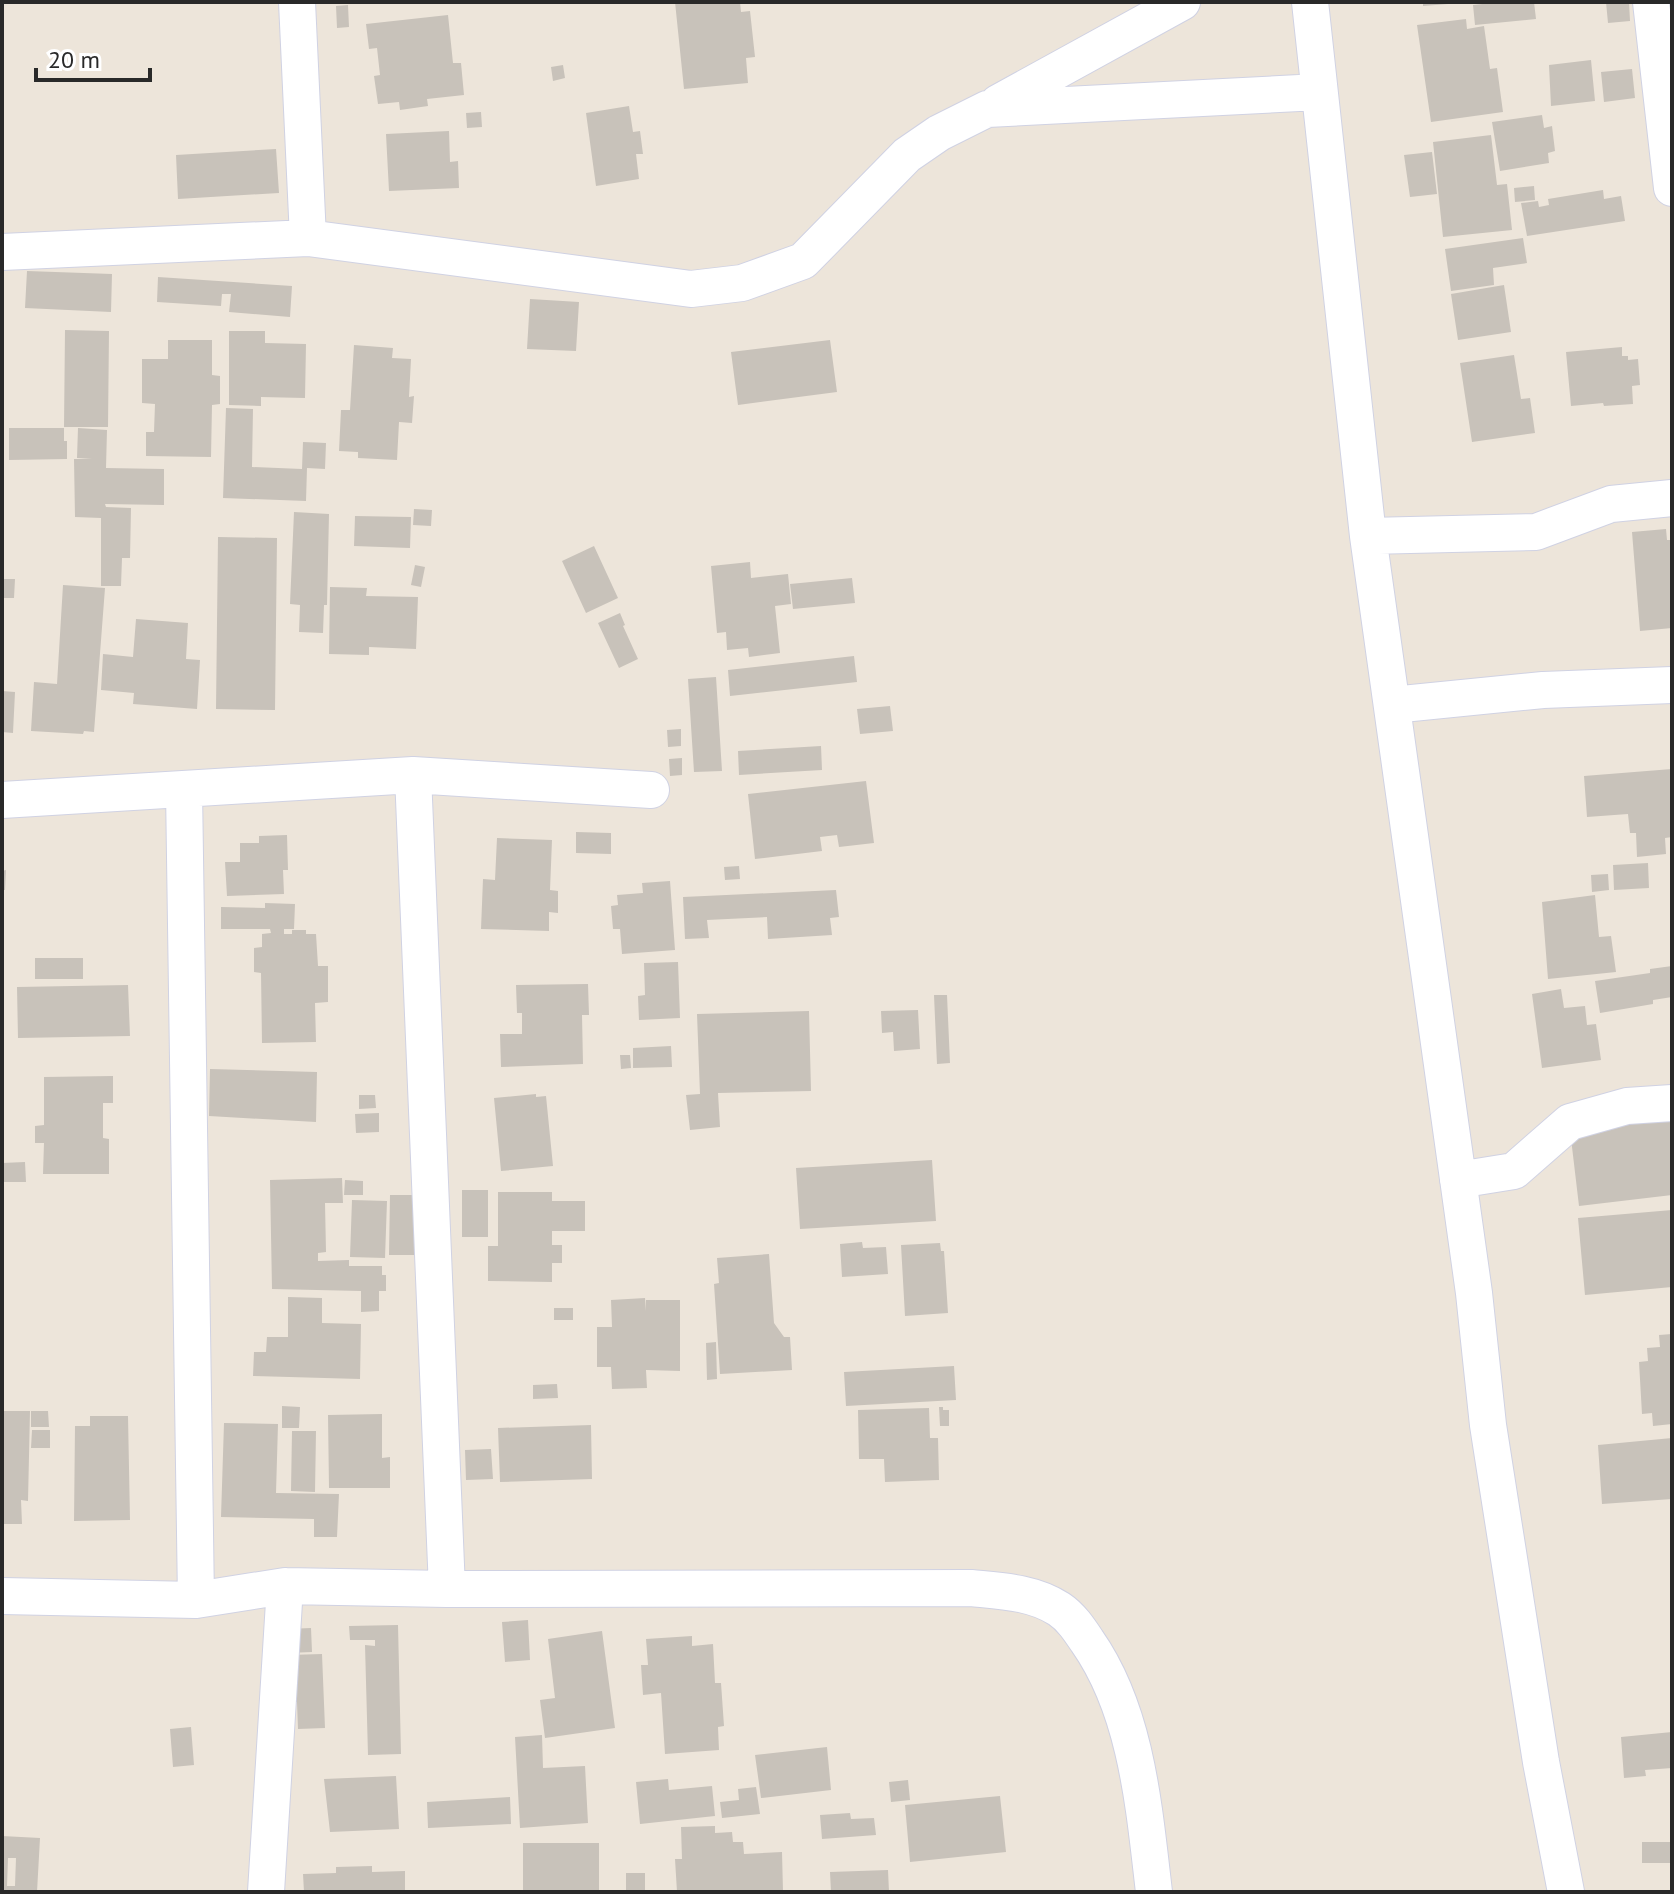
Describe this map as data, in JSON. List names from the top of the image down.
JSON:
{
  "scale_bar": "20 m"
}
